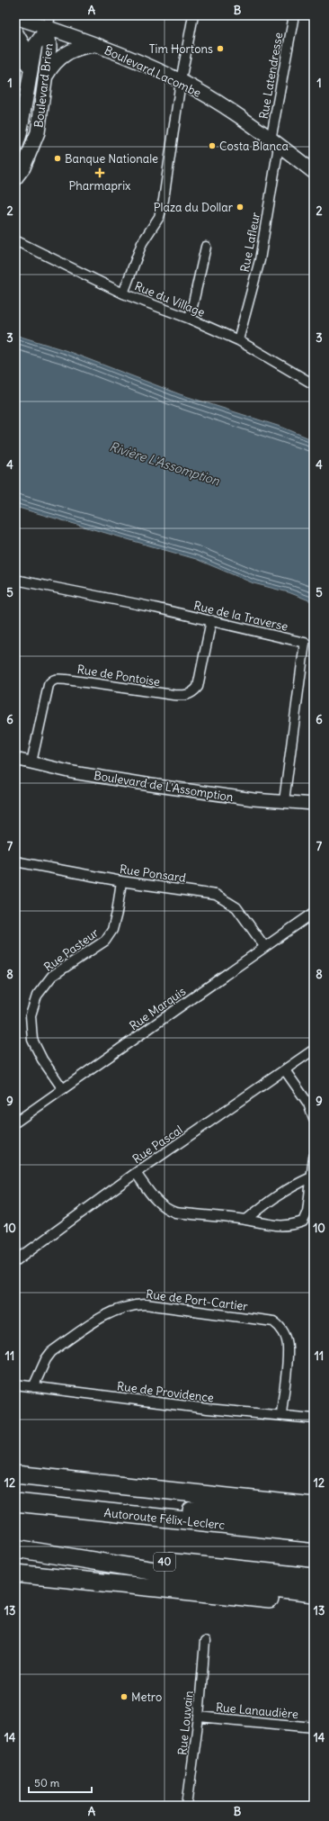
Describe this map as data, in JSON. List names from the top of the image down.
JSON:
{
  "streets": {
    "highway": ["Autoroute Félix-Leclerc", "40"],
    "main road": ["Boulevard Lacombe", "Boulevard Brien"],
    "street": [
      "Rue Latendresse",
      "Rue Lafleur",
      "Rue du Village",
      "Rue de la Traverse",
      "Rue de Pontoise",
      "Boulevard de L'Assomption",
      "Rue Ponsard",
      "Rue Pasteur",
      "Rue Marquis",
      "Rue Pascal",
      "Rue de Port-Cartier",
      "Rue de Providence",
      "Rue Lanaudière",
      "Rue Louvain"
    ]
  },
  "crossings": [
    ["Boulevard Lacombe", "Rue Latendresse"],
    ["Boulevard Lacombe", "Boulevard Brien"],
    ["Boulevard Lacombe", "Rue Lafleur"],
    ["Rue Latendresse", "Rue Lafleur"],
    ["Rue Lafleur", "Rue du Village"],
    ["Rue de la Traverse", "Rue de Pontoise"],
    ["Rue de la Traverse", "Boulevard de L'Assomption"],
    ["Rue de Pontoise", "Boulevard de L'Assomption"],
    ["Rue Ponsard", "Rue Pasteur"],
    ["Rue Ponsard", "Rue Marquis"],
    ["Rue Pasteur", "Rue Marquis"],
    ["Rue de Port-Cartier", "Rue de Providence"],
    ["Rue Lanaudière", "Rue Louvain"]
  ],
  "water": ["Rivière L'Assomption"],
  "places": {
    "other": [
      "Tim Hortons",
      "Costa Blanca",
      "Banque Nationale",
      "Plaza du Dollar",
      "Metro"
    ],
    "health": ["Pharmaprix"]
  },
  "scale_bar": "50 m",
  "grid": {
    "columns": ["A", "B"],
    "rows": [
      "1",
      "2",
      "3",
      "4",
      "5",
      "6",
      "7",
      "8",
      "9",
      "10",
      "11",
      "12",
      "13",
      "14"
    ]
  }
}
